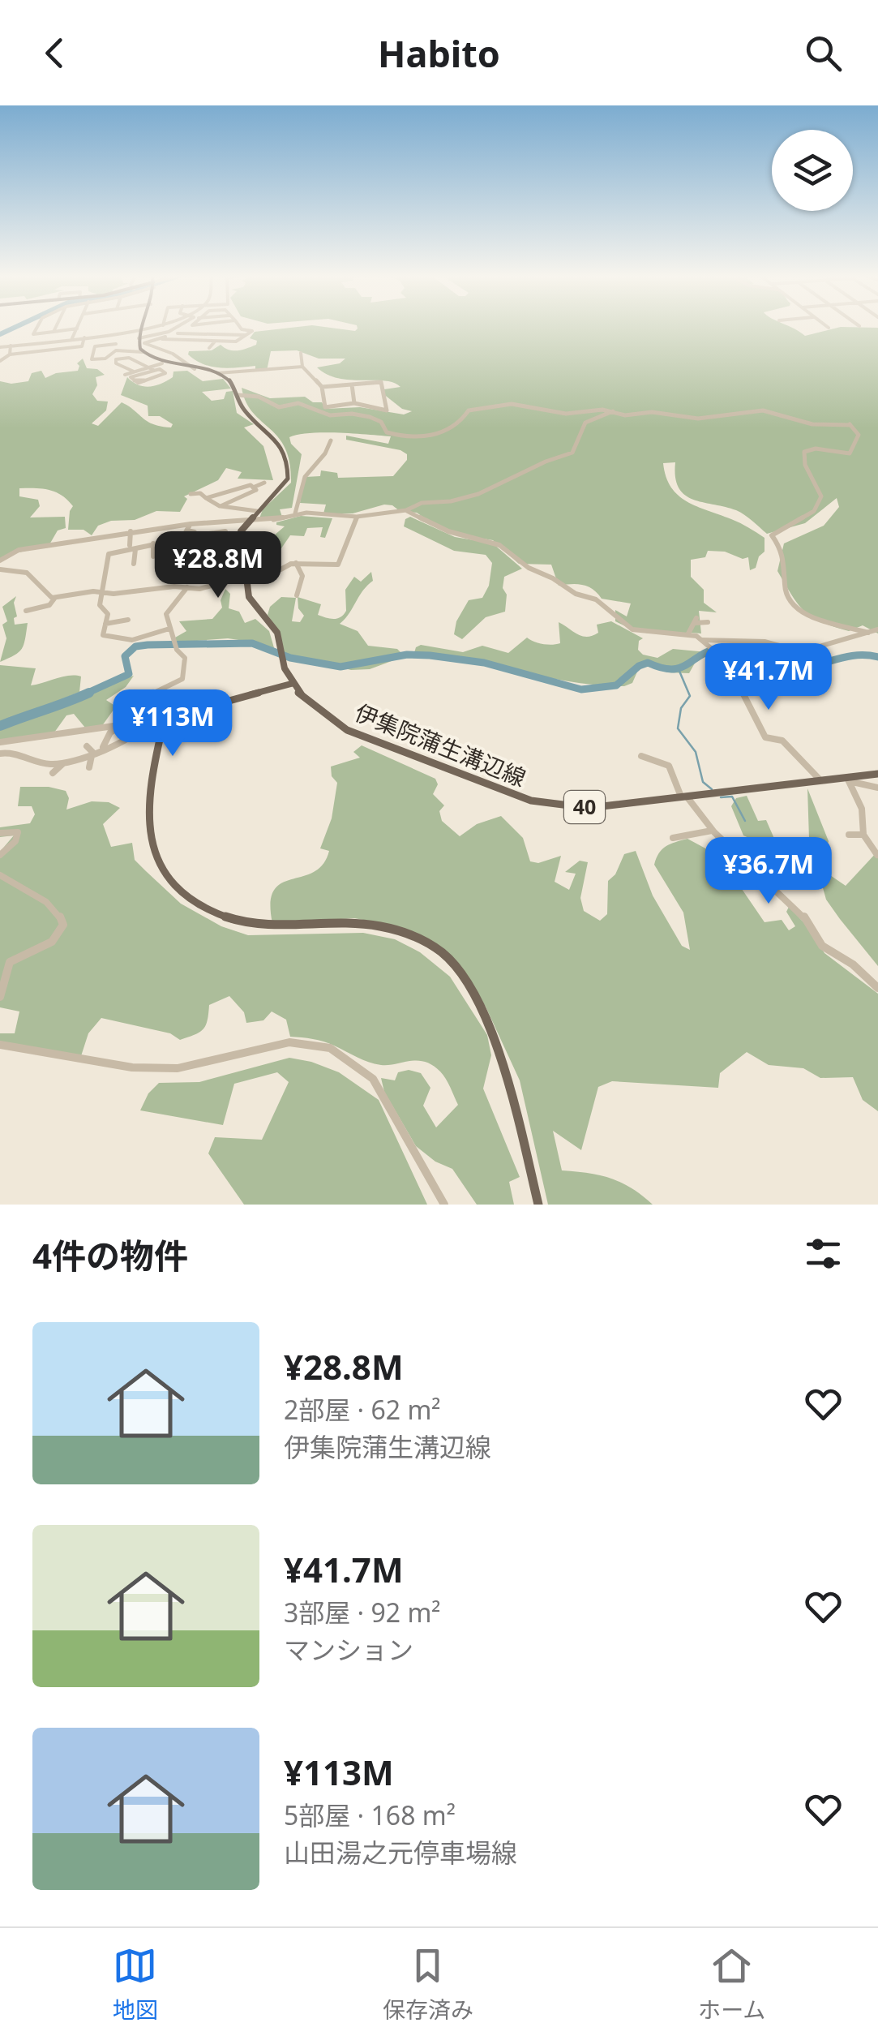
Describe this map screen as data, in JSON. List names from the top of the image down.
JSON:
{
  "streets": {
    "main road": ["伊集院蒲生溝辺線", "40"]
  },
  "page": {
    "header": "Habito",
    "price": [
      "¥28.8M",
      "¥41.7M",
      "¥113M",
      "¥36.7M"
    ],
    "heading": "4件の物件",
    "list": [
      {
        "name": "¥28.8M",
        "note": "2部屋 · 62 m² · 伊集院蒲生溝辺線"
      },
      {
        "name": "¥41.7M",
        "note": "3部屋 · 92 m² · マンション"
      },
      {
        "name": "¥113M",
        "note": "5部屋 · 168 m² · 山田湯之元停車場線"
      }
    ],
    "tabs": ["地図", "保存済み", "ホーム"]
  }
}
